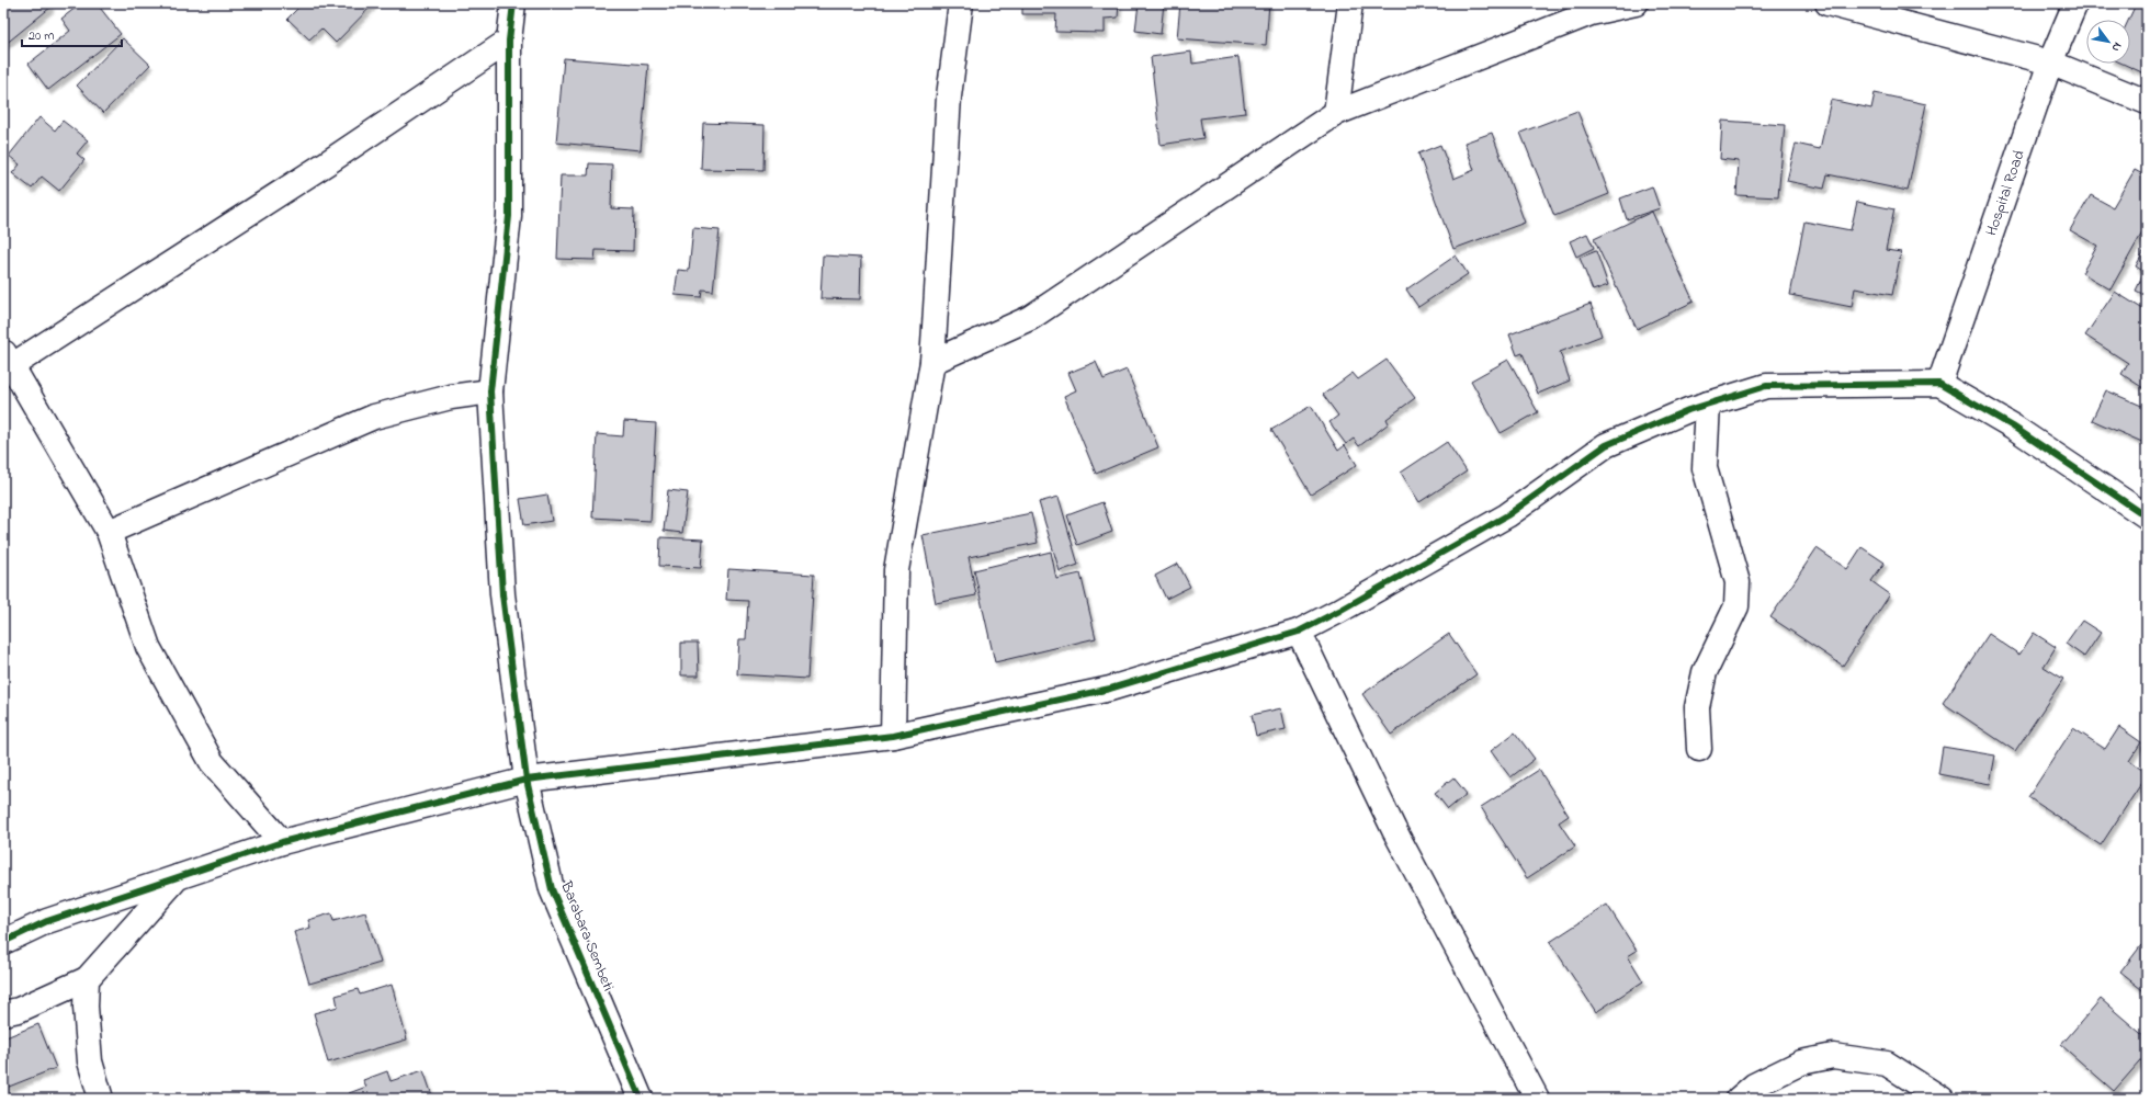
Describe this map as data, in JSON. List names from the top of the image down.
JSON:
{
  "streets": {
    "street": ["Hospital Road", "Barabara Sembeti"]
  },
  "scale_bar": "20 m",
  "north": "bottom right"
}
